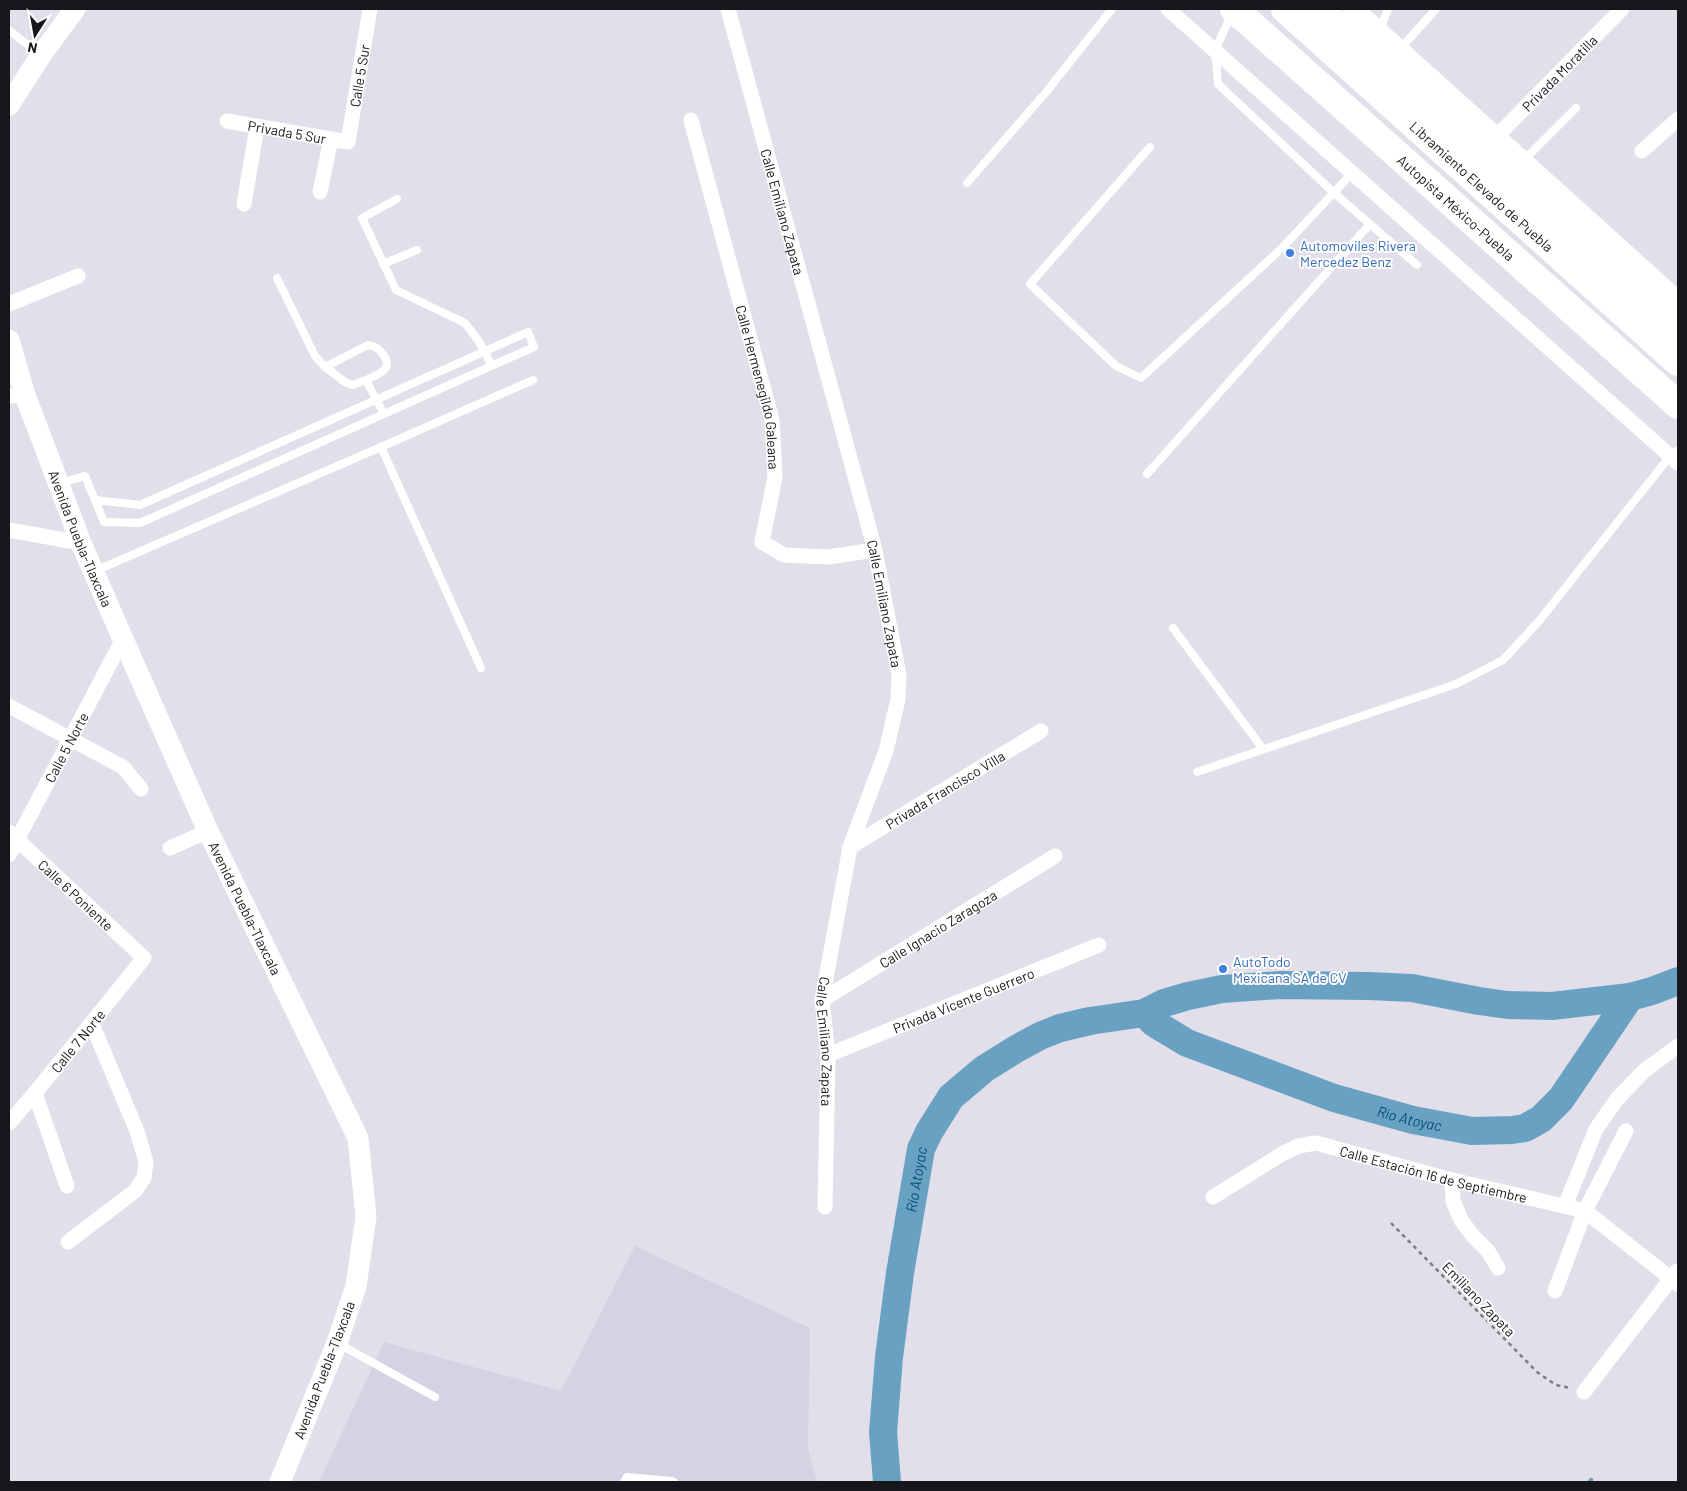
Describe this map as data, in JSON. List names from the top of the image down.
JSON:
{
  "streets": {
    "highway": ["Libramiento Elevado de Puebla", "Autopista México-Puebla"],
    "main road": ["Avenida Puebla-Tlaxcala"],
    "street": [
      "Privada Moratilla",
      "Calle 5 Sur",
      "Privada 5 Sur",
      "Calle Emiliano Zapata",
      "Calle Hermenegildo Galeana",
      "Calle 5 Norte",
      "Privada Francisco Villa",
      "Calle 6 Poniente",
      "Calle Ignacio Zaragoza",
      "Privada Vicente Guerrero",
      "Calle 7 Norte",
      "Calle Estación 16 de Septiembre"
    ],
    "path": ["Emiliano Zapata"]
  },
  "crossings": [
    ["Calle 5 Sur", "Privada 5 Sur"],
    ["Libramiento Elevado de Puebla", "Autopista México-Puebla"],
    ["Calle Emiliano Zapata", "Calle Hermenegildo Galeana"],
    ["Calle Emiliano Zapata", "Privada Francisco Villa"],
    ["Calle Emiliano Zapata", "Calle Ignacio Zaragoza"],
    ["Calle Emiliano Zapata", "Privada Vicente Guerrero"],
    ["Avenida Puebla-Tlaxcala", "Calle 5 Norte"],
    ["Calle 5 Norte", "Calle 6 Poniente"],
    ["Calle 6 Poniente", "Calle 7 Norte"]
  ],
  "water": ["Río Atoyac"],
  "places": ["Automoviles Rivera Mercedez Benz", "AutoTodo Mexicana SA de CV"],
  "north": "bottom"
}
